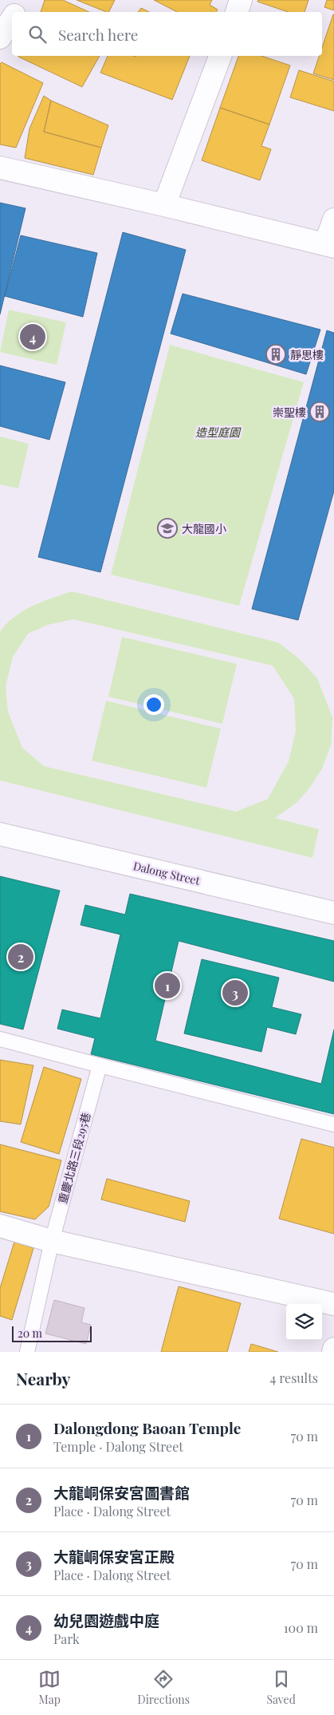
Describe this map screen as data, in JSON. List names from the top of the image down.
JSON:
{
  "streets": {
    "street": ["Dalong Street"],
    "lane": ["重慶北路三段295巷"]
  },
  "parks": ["造型庭園"],
  "places": {
    "building": ["靜思樓", "崇聖樓"],
    "school or university": ["大龍國小"]
  },
  "scale_bar": "20 m",
  "page": {
    "search": "Search here",
    "pins": [
      "4",
      "2",
      "1",
      "3"
    ],
    "scale": "20 m",
    "heading": ["Nearby", "4 results"],
    "list": [
      {
        "mark": "1",
        "name": "Dalongdong Baoan Temple",
        "note": "Temple · Dalong Street",
        "value": "70 m"
      },
      {
        "mark": "2",
        "name": "大龍峒保安宮圖書館",
        "note": "Place · Dalong Street",
        "value": "70 m"
      },
      {
        "mark": "3",
        "name": "大龍峒保安宮正殿",
        "note": "Place · Dalong Street",
        "value": "70 m"
      },
      {
        "mark": "4",
        "name": "幼兒園遊戲中庭",
        "note": "Park",
        "value": "100 m"
      }
    ],
    "nav": ["Map", "Directions", "Saved"]
  }
}
